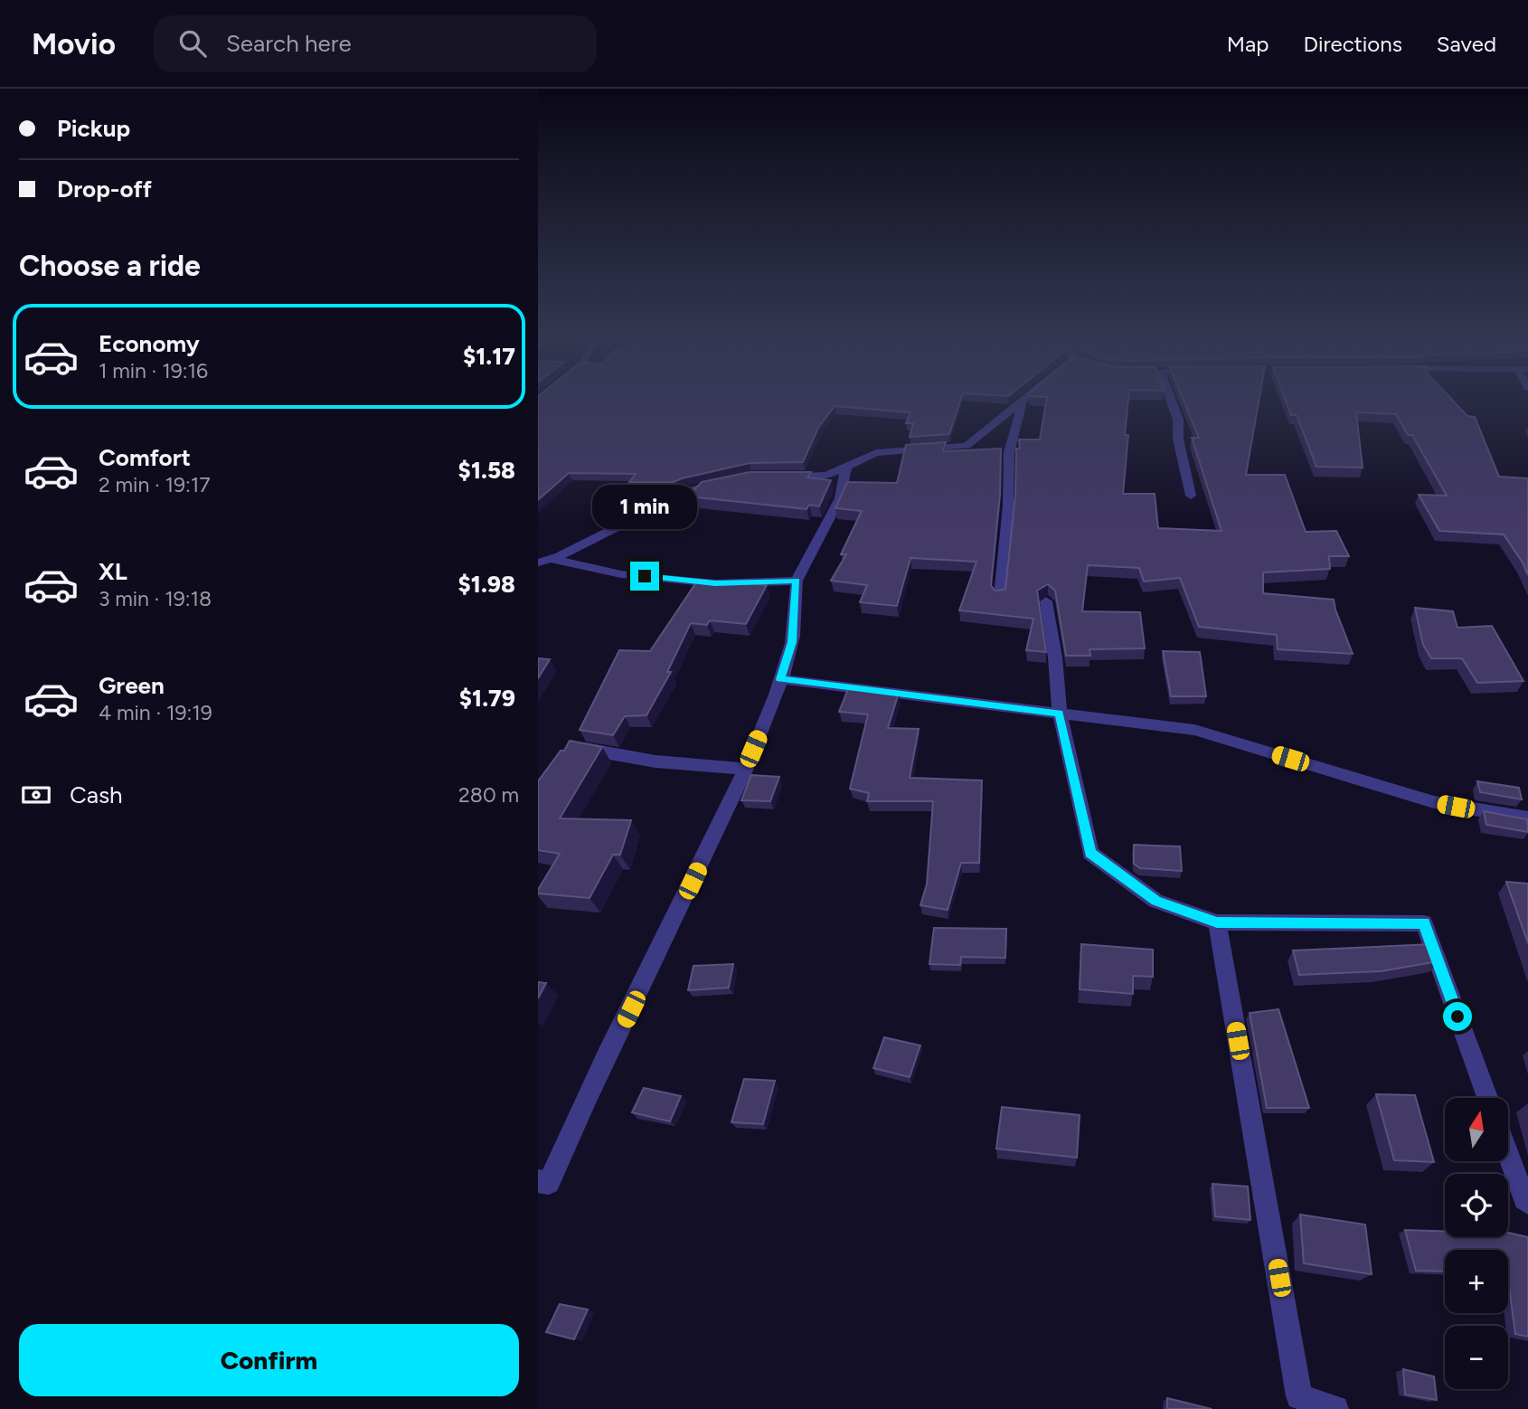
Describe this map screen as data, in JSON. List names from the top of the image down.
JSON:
{
  "north": "top",
  "page": {
    "header": "Movio",
    "search": "Search here",
    "nav": ["Map", "Directions", "Saved"],
    "banner": ["Pickup", "Drop-off"],
    "heading": "Choose a ride",
    "list": [
      {
        "name": "Economy",
        "note": "1 min · 19:16",
        "value": "$1.17"
      },
      {
        "name": "Comfort",
        "note": "2 min · 19:17",
        "value": "$1.58"
      },
      {
        "name": "XL",
        "note": "3 min · 19:18",
        "value": "$1.98"
      },
      {
        "name": "Green",
        "note": "4 min · 19:19",
        "value": "$1.79"
      }
    ],
    "bubble": "1 min",
    "pay": ["Cash", "280 m"],
    "map_buttons": ["+", "−"],
    "buttons": "Confirm"
  }
}
